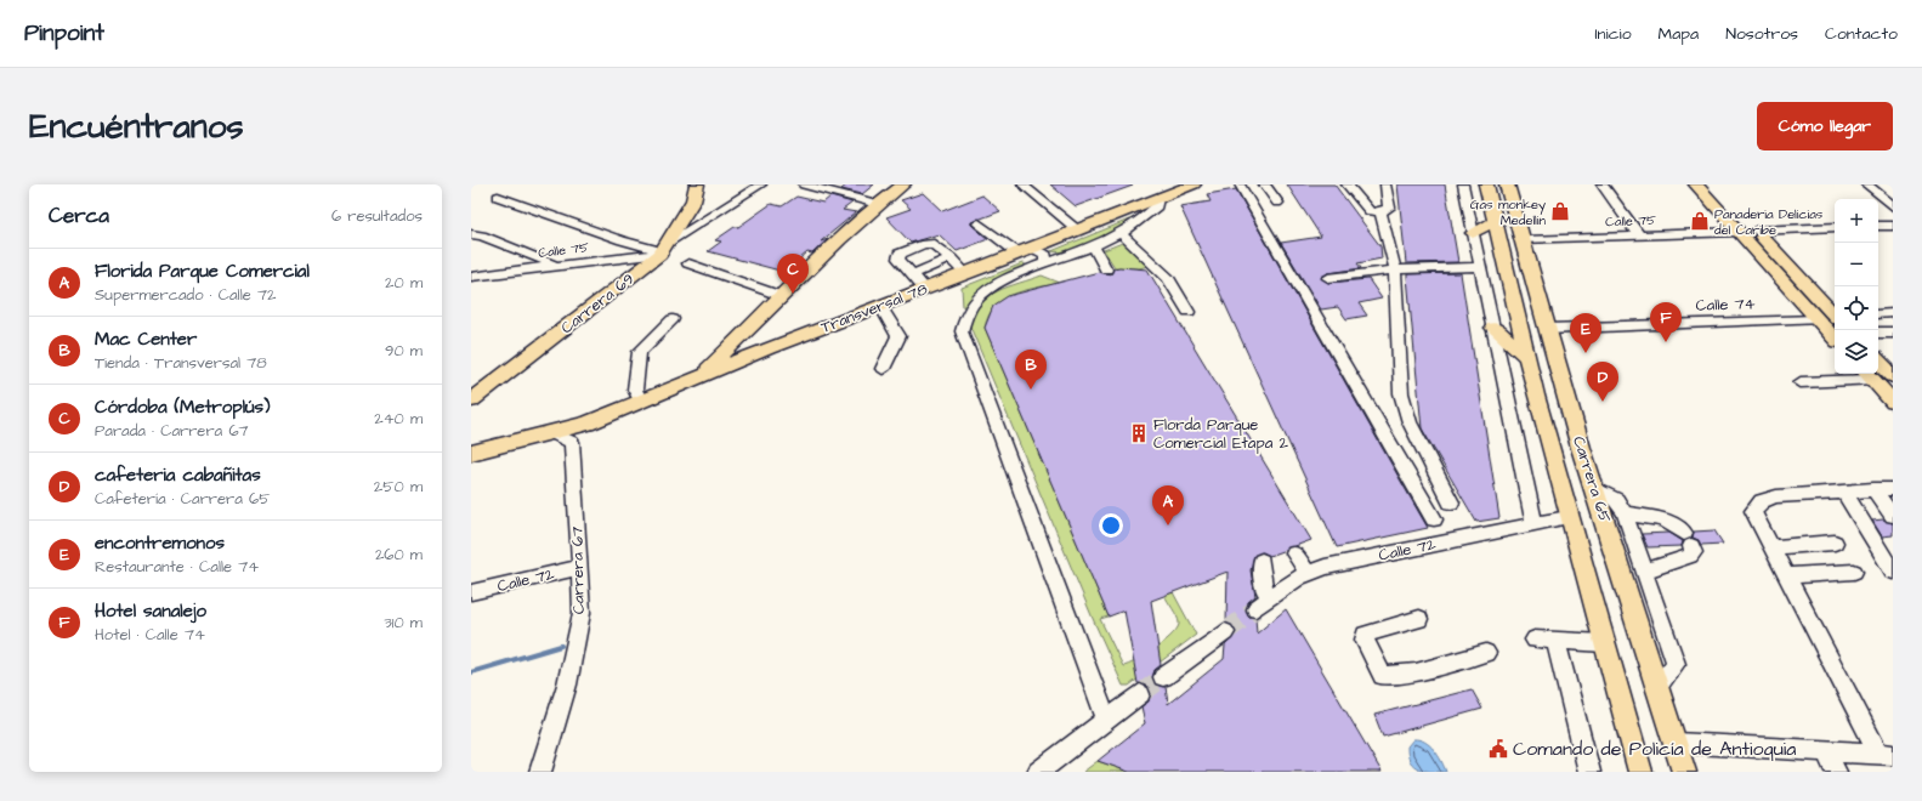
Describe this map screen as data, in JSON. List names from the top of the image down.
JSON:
{
  "streets": {
    "main road": ["Carrera 69", "Transversal 78", "Carrera 65"],
    "street": [
      "Calle 75",
      "Calle 74",
      "Calle 72",
      "Carrera 67"
    ]
  },
  "crossings": [
    ["Calle 75", "Carrera 69"],
    ["Calle 75", "Carrera 65"],
    ["Calle 74", "Carrera 65"],
    ["Carrera 65", "Calle 72"],
    ["Calle 72", "Carrera 67"]
  ],
  "places": {
    "shop": ["Gas monkey Medellin", "Panaderia Delicias del Caribe"],
    "building": ["Florda Parque Comercial Etapa 2"],
    "public building": ["Comando de Policía de Antioquia"]
  },
  "page": {
    "header": "Pinpoint",
    "nav": [
      "Inicio",
      "Mapa",
      "Nosotros",
      "Contacto"
    ],
    "buttons": "Cómo llegar",
    "title": "Encuéntranos",
    "heading": ["Cerca", "6 resultados"],
    "map_buttons": ["+", "−"],
    "list": [
      {
        "mark": "A",
        "name": "Florida Parque Comercial",
        "note": "Supermercado · Calle 72",
        "value": "20 m"
      },
      {
        "mark": "B",
        "name": "Mac Center",
        "note": "Tienda · Transversal 78",
        "value": "90 m"
      },
      {
        "mark": "C",
        "name": "Córdoba (Metroplús)",
        "note": "Parada · Carrera 67",
        "value": "240 m"
      },
      {
        "mark": "D",
        "name": "cafeteria cabañitas",
        "note": "Cafetería · Carrera 65",
        "value": "250 m"
      },
      {
        "mark": "E",
        "name": "encontremonos",
        "note": "Restaurante · Calle 74",
        "value": "260 m"
      },
      {
        "mark": "F",
        "name": "Hotel sanalejo",
        "note": "Hotel · Calle 74",
        "value": "310 m"
      }
    ],
    "pins": [
      "C",
      "F",
      "E",
      "B",
      "D",
      "A"
    ]
  }
}
